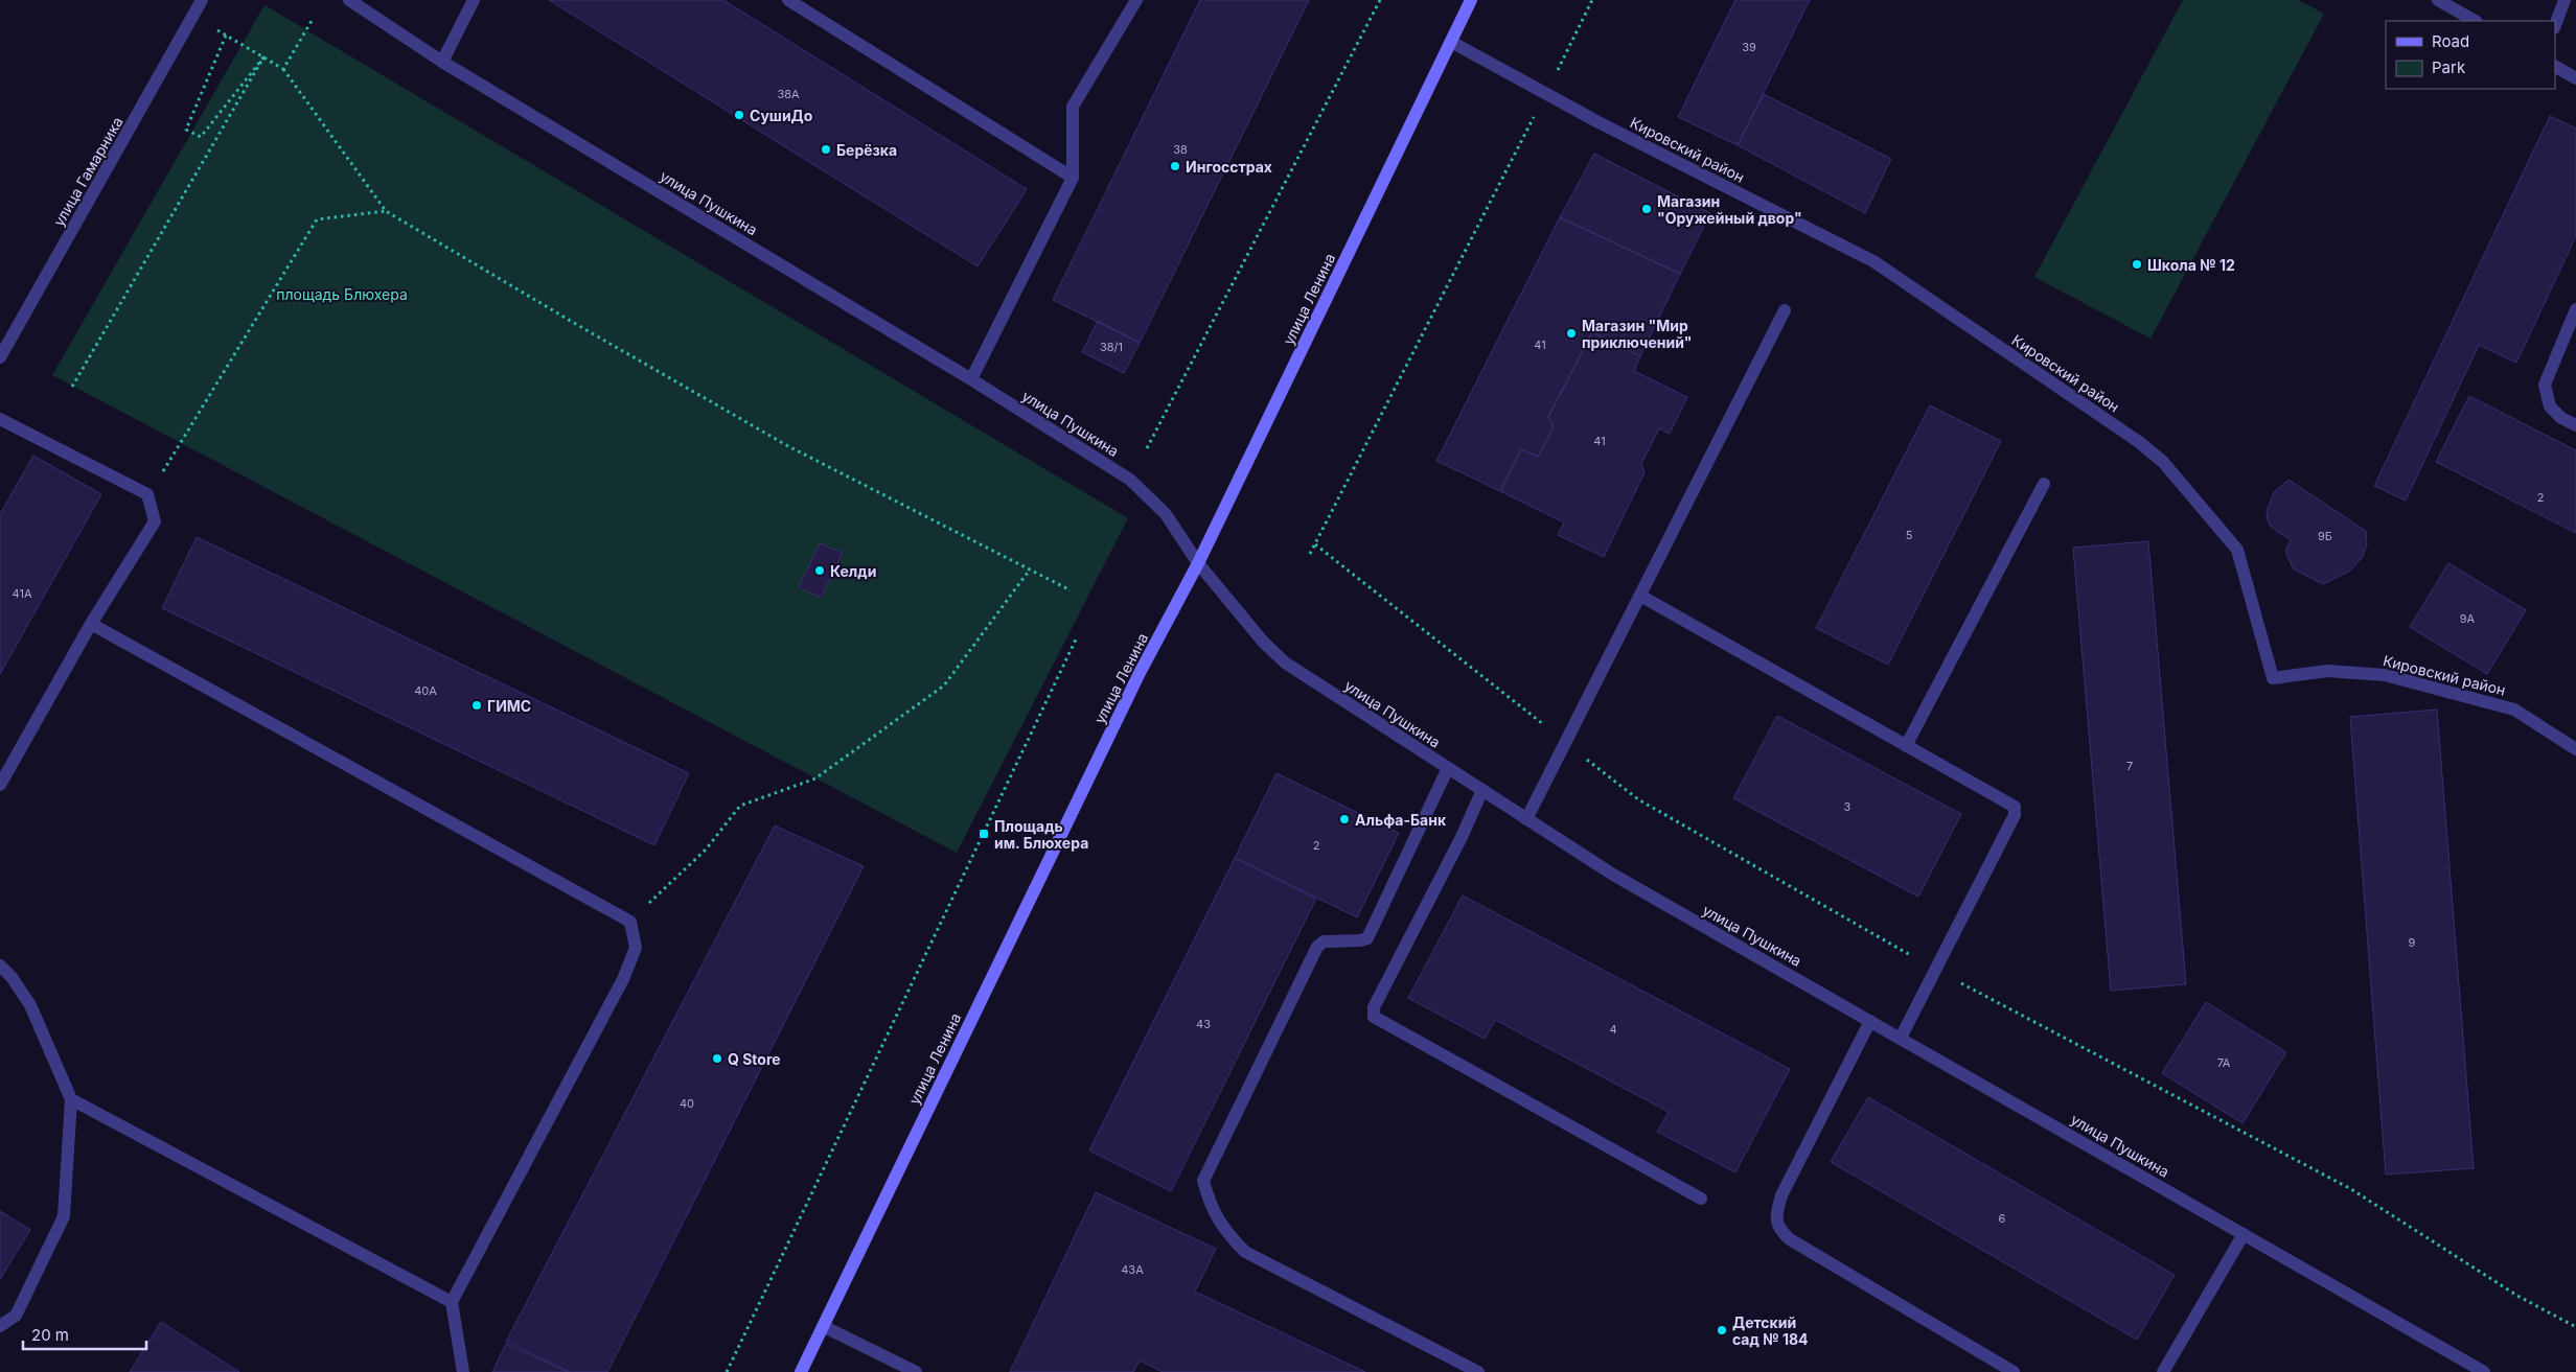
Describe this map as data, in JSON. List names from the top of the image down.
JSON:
{
  "streets": {
    "main road": ["улица Ленина"],
    "street": ["Кировский район", "улица Гамарника", "улица Пушкина"]
  },
  "crossings": [
    ["Кировский район", "улица Ленина"],
    ["улица Пушкина", "улица Ленина"]
  ],
  "parks": ["площадь Блюхера"],
  "places": {
    "other": [
      "СушиДо",
      "Берёзка",
      "Ингосстрах",
      "Магазин \"Оружейный двор\"",
      "Школа № 12",
      "Магазин \"Мир приключений\"",
      "Келди",
      "ГИМС",
      "Альфа-Банк",
      "Q Store",
      "Детский сад № 184"
    ],
    "transit": ["Площадь им. Блюхера"]
  },
  "house_numbers": [
    "39",
    "38А",
    "38",
    "41",
    "38/1",
    "41",
    "2",
    "5",
    "9Б",
    "41А",
    "9А",
    "40А",
    "7",
    "3",
    "2",
    "9",
    "43",
    "4",
    "7А",
    "40",
    "6",
    "43А"
  ],
  "legend": ["Road", "Park"],
  "scale_bar": "20 m"
}
